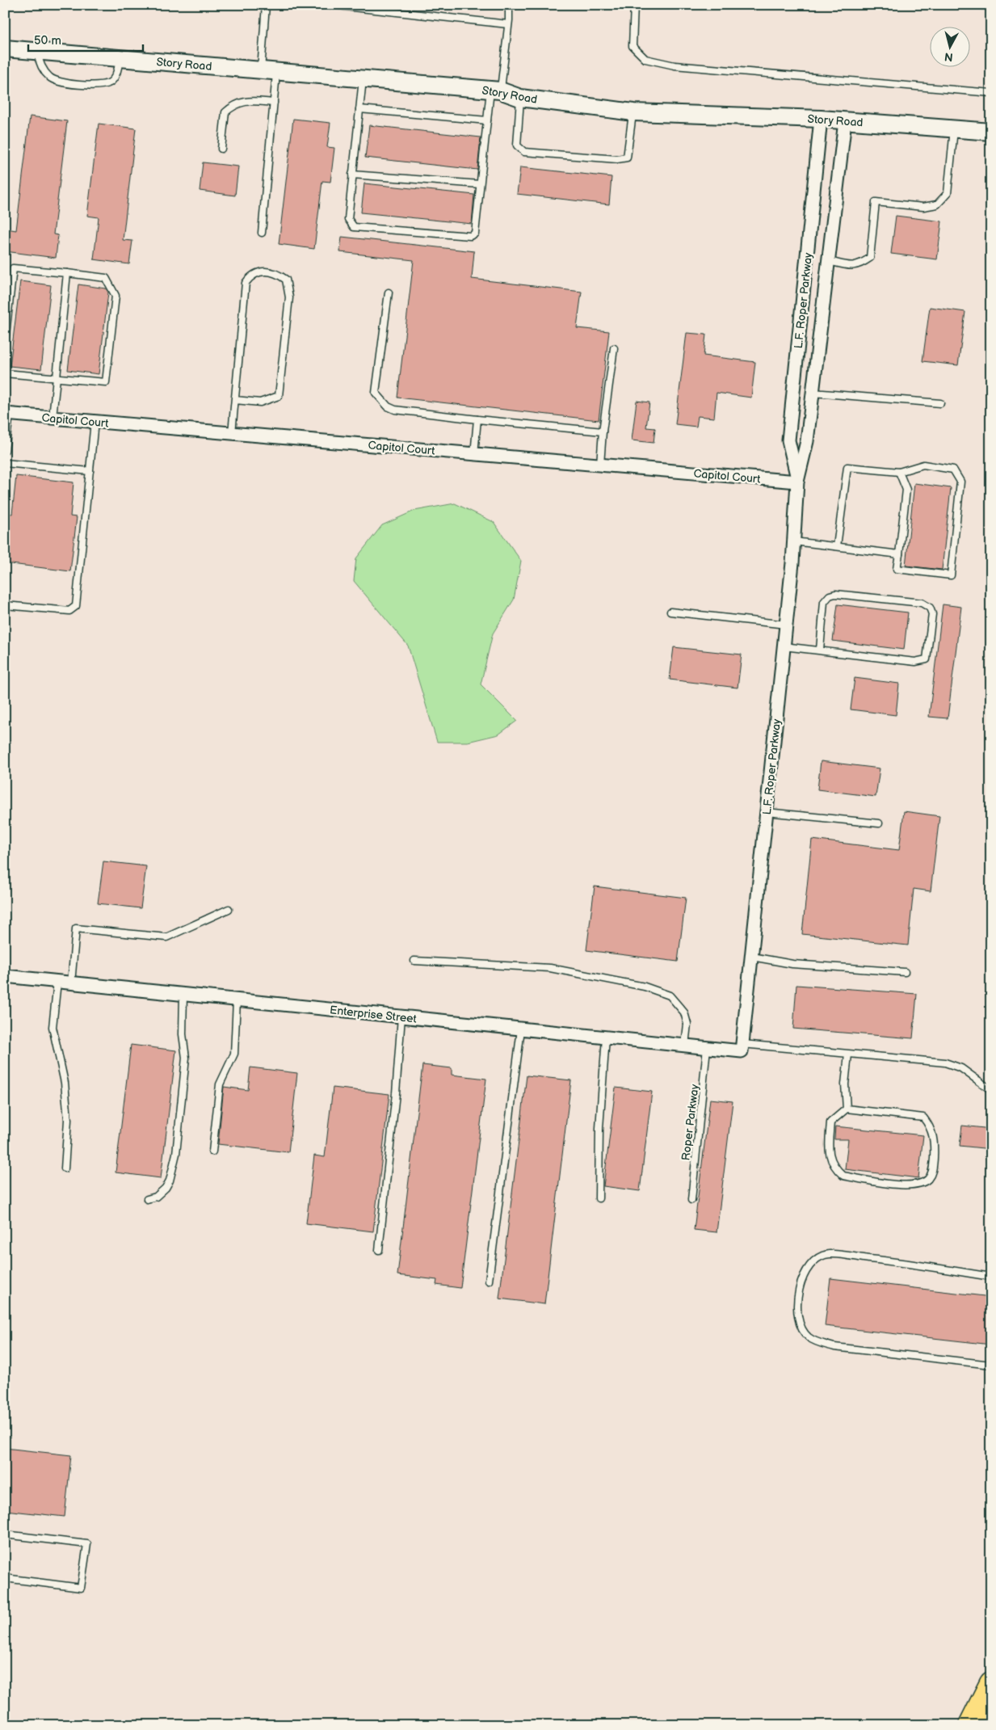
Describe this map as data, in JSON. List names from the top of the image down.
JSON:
{
  "streets": {
    "street": [
      "Story Road",
      "L.F. Roper Parkway",
      "Capitol Court",
      "Enterprise Street"
    ],
    "lane": ["Roper Parkway"]
  },
  "crossings": [
    ["Story Road", "L.F. Roper Parkway"],
    ["L.F. Roper Parkway", "Capitol Court"],
    ["L.F. Roper Parkway", "Enterprise Street"],
    ["Enterprise Street", "Roper Parkway"]
  ],
  "scale_bar": "50 m",
  "north": "bottom"
}
